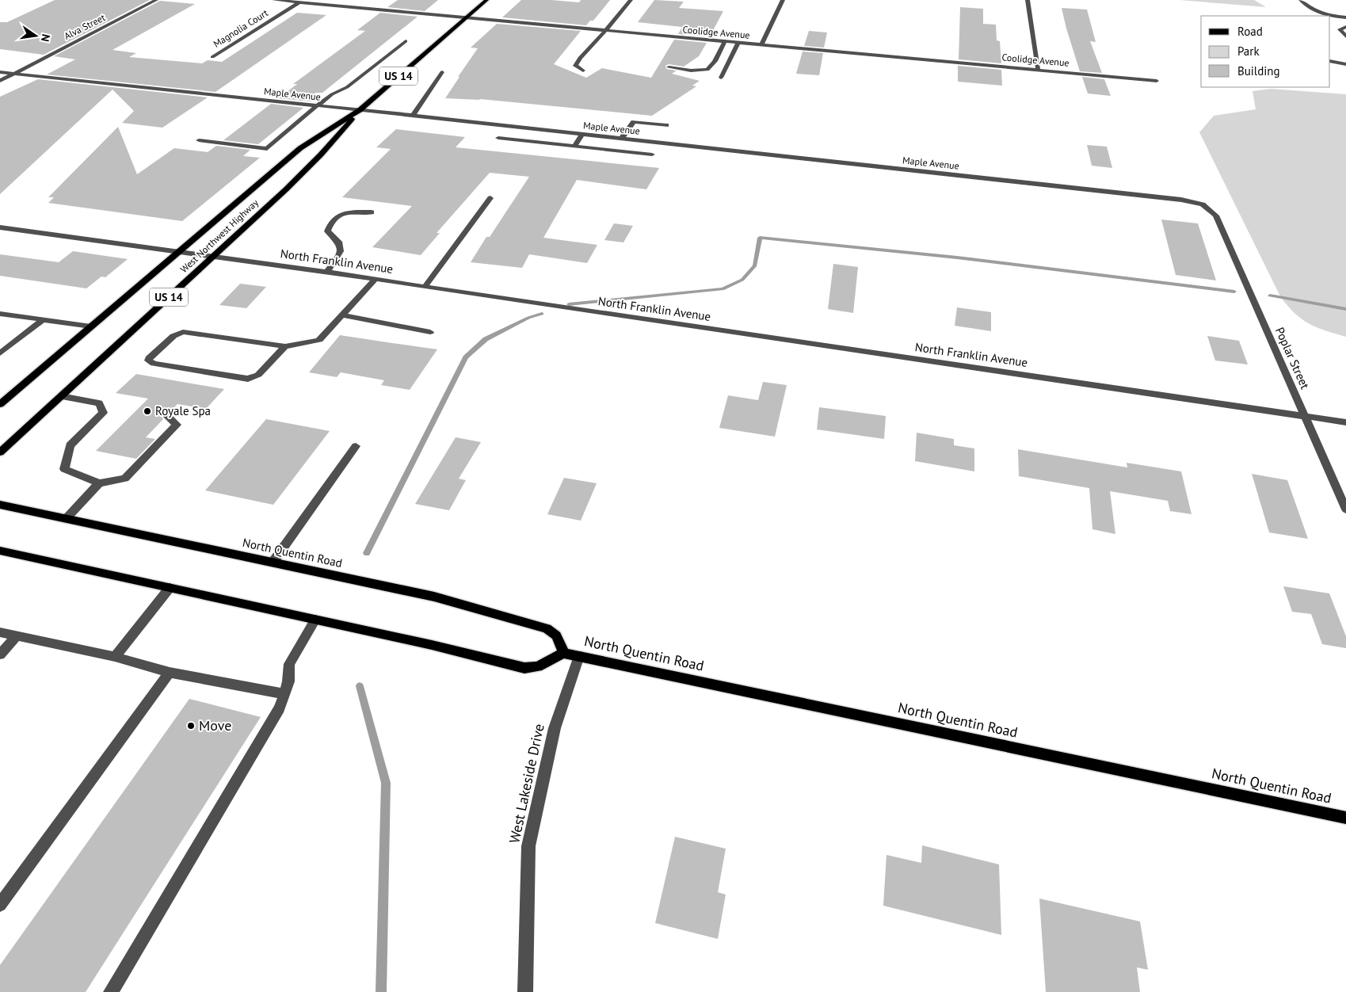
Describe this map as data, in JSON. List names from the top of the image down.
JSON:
{
  "streets": {
    "main road": ["US 14", "West Northwest Highway", "North Quentin Road"],
    "street": [
      "Alva Street",
      "Magnolia Court",
      "Coolidge Avenue",
      "Maple Avenue",
      "North Franklin Avenue",
      "Poplar Street",
      "West Lakeside Drive"
    ]
  },
  "crossings": [
    ["Alva Street", "Maple Avenue"],
    ["Magnolia Court", "Coolidge Avenue"],
    ["Coolidge Avenue", "West Northwest Highway"],
    ["Maple Avenue", "West Northwest Highway"],
    ["Maple Avenue", "Poplar Street"],
    ["West Northwest Highway", "North Franklin Avenue"],
    ["North Franklin Avenue", "Poplar Street"],
    ["North Quentin Road", "West Lakeside Drive"]
  ],
  "places": ["Royale Spa", "Move"],
  "legend": ["Road", "Park", "Building"],
  "north": "right"
}
